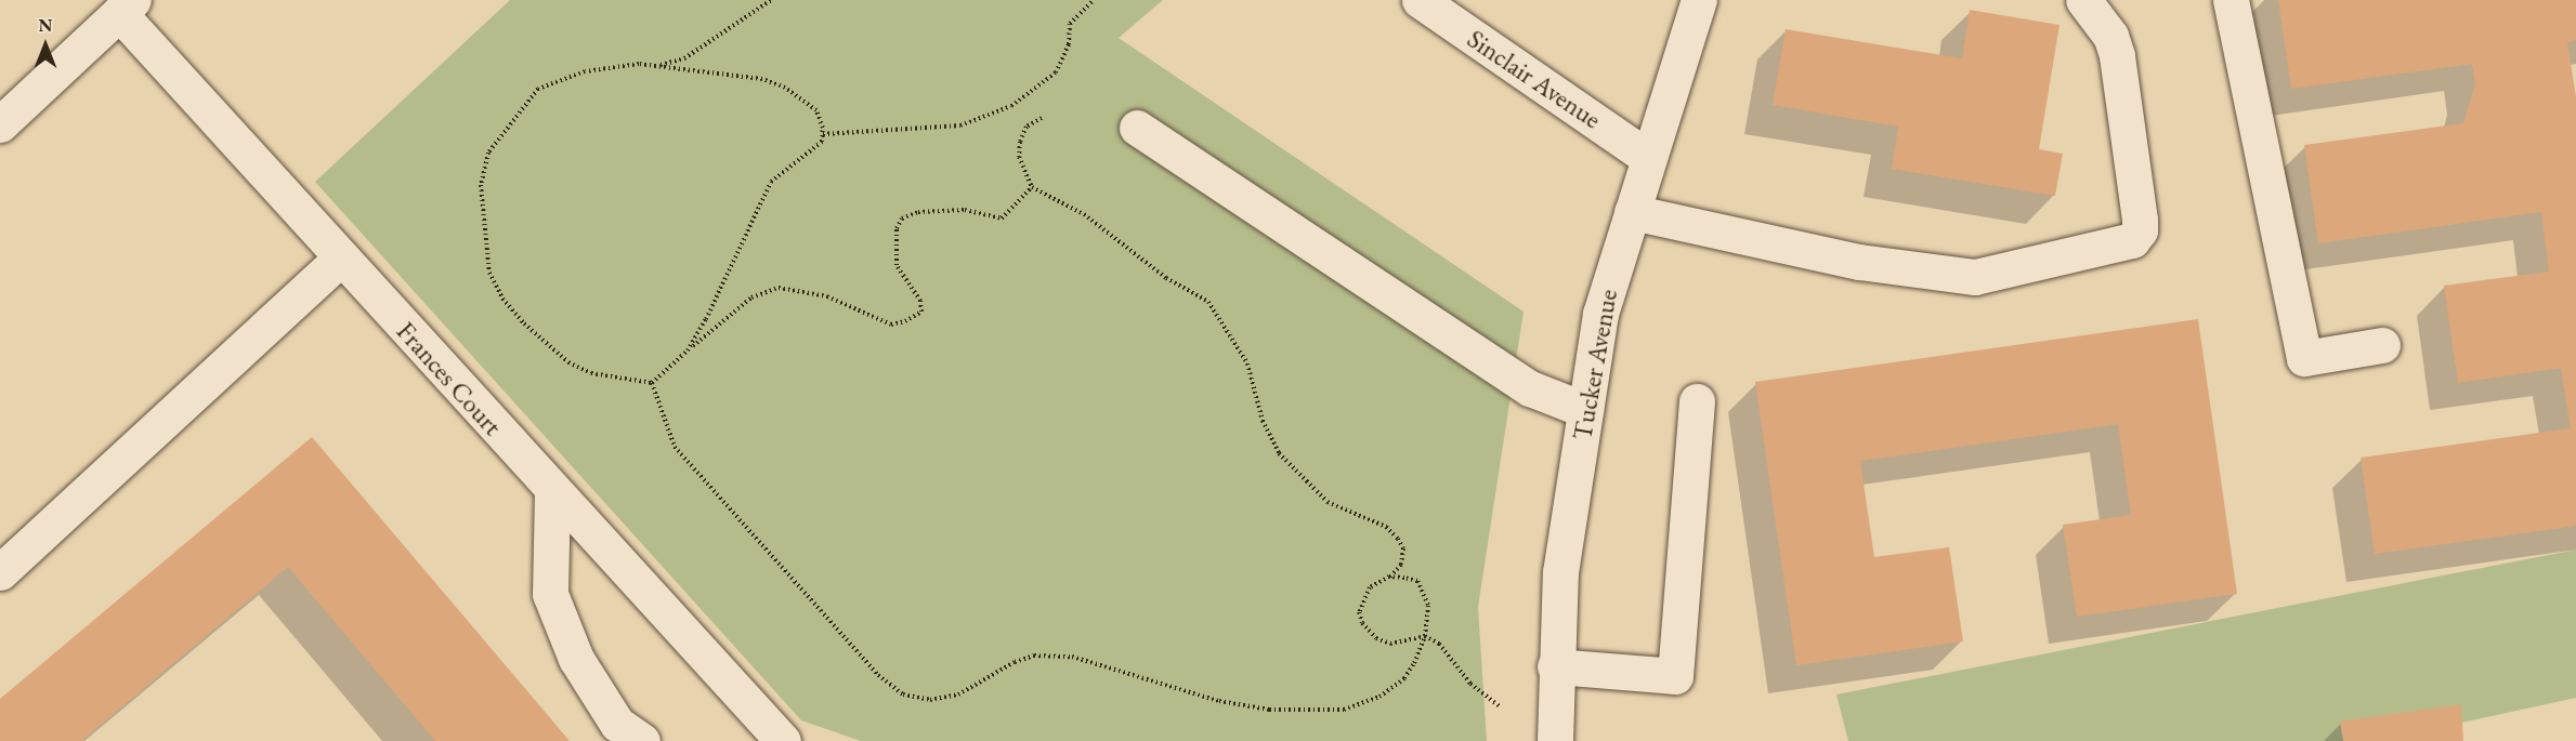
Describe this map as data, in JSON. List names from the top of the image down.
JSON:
{
  "streets": {
    "street": ["Sinclair Avenue", "Tucker Avenue", "Frances Court"]
  },
  "crossings": [
    ["Sinclair Avenue", "Tucker Avenue"]
  ],
  "north": "top"
}
